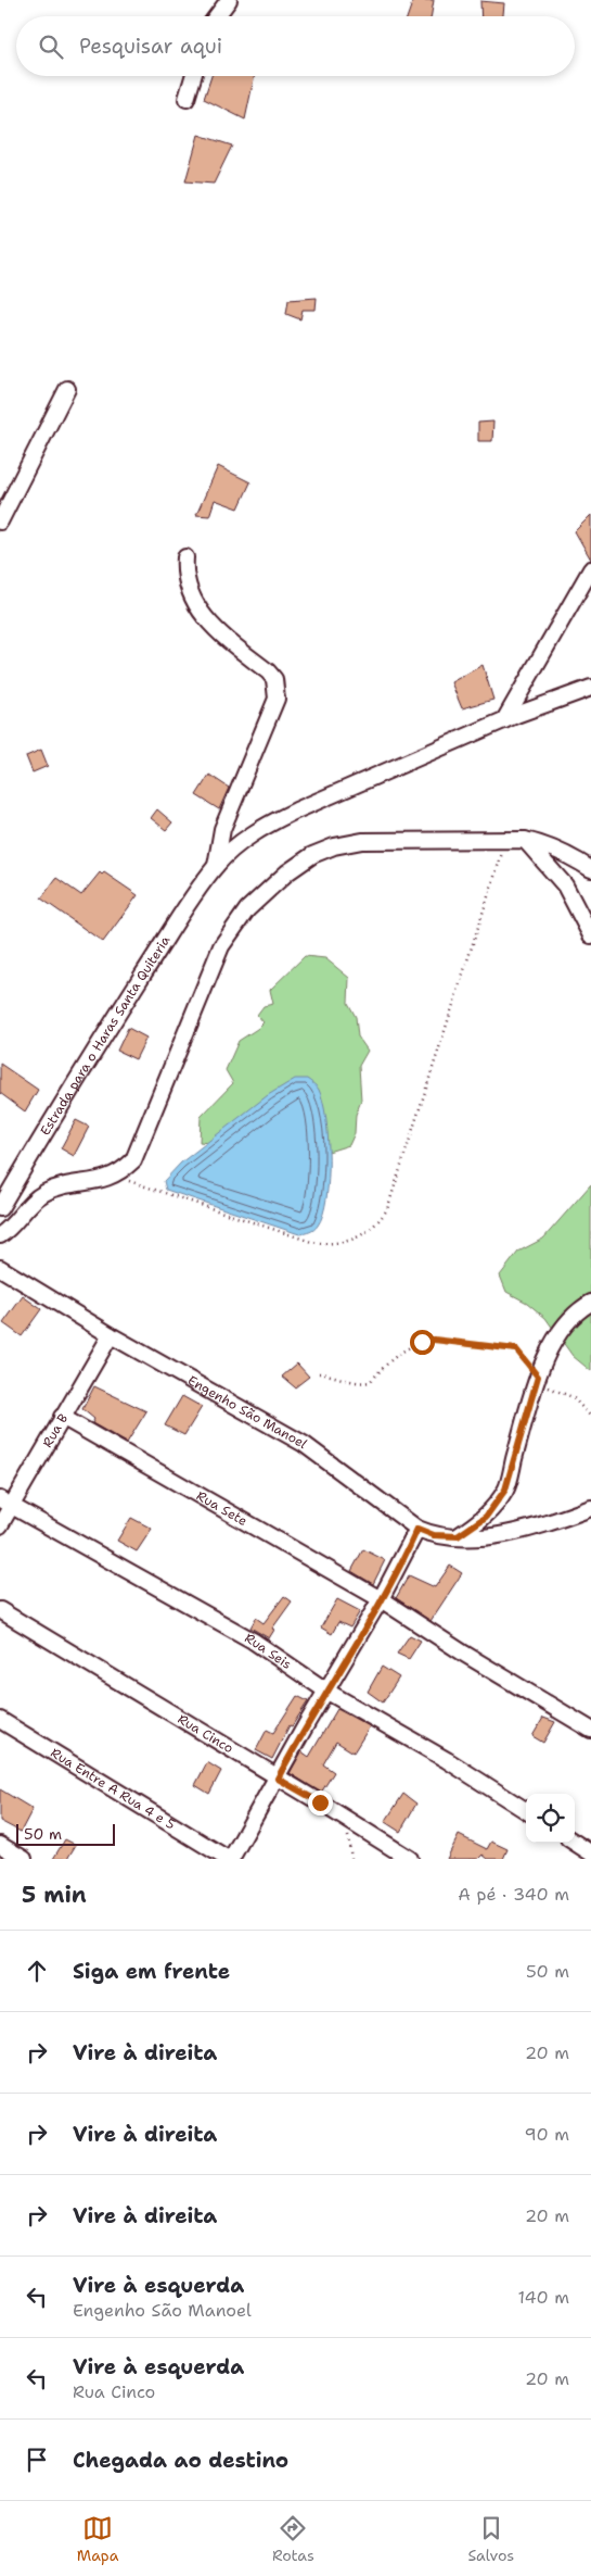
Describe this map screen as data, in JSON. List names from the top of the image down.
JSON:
{
  "streets": {
    "street": [
      "Estrada para o Haras Santa Quiteria",
      "Engenho São Manoel",
      "Rua B",
      "Rua Sete",
      "Rua Seis",
      "Rua Cinco",
      "Rua Entre A Rua 4 e 5"
    ]
  },
  "crossings": [
    ["Engenho São Manoel", "Rua B"],
    ["Rua B", "Rua Sete"],
    ["Rua B", "Rua Seis"]
  ],
  "scale_bar": "50 m",
  "page": {
    "search": "Pesquisar aqui",
    "scale": "50 m",
    "heading": ["5 min", "A pé · 340 m"],
    "list": [
      ["Siga em frente", "50 m"],
      ["Vire à direita", "20 m"],
      ["Vire à direita", "90 m"],
      ["Vire à direita", "20 m"],
      ["Vire à esquerda", "Engenho São Manoel", "140 m"],
      ["Vire à esquerda", "Rua Cinco", "20 m"],
      "Chegada ao destino"
    ],
    "nav": ["Mapa", "Rotas", "Salvos"]
  }
}
